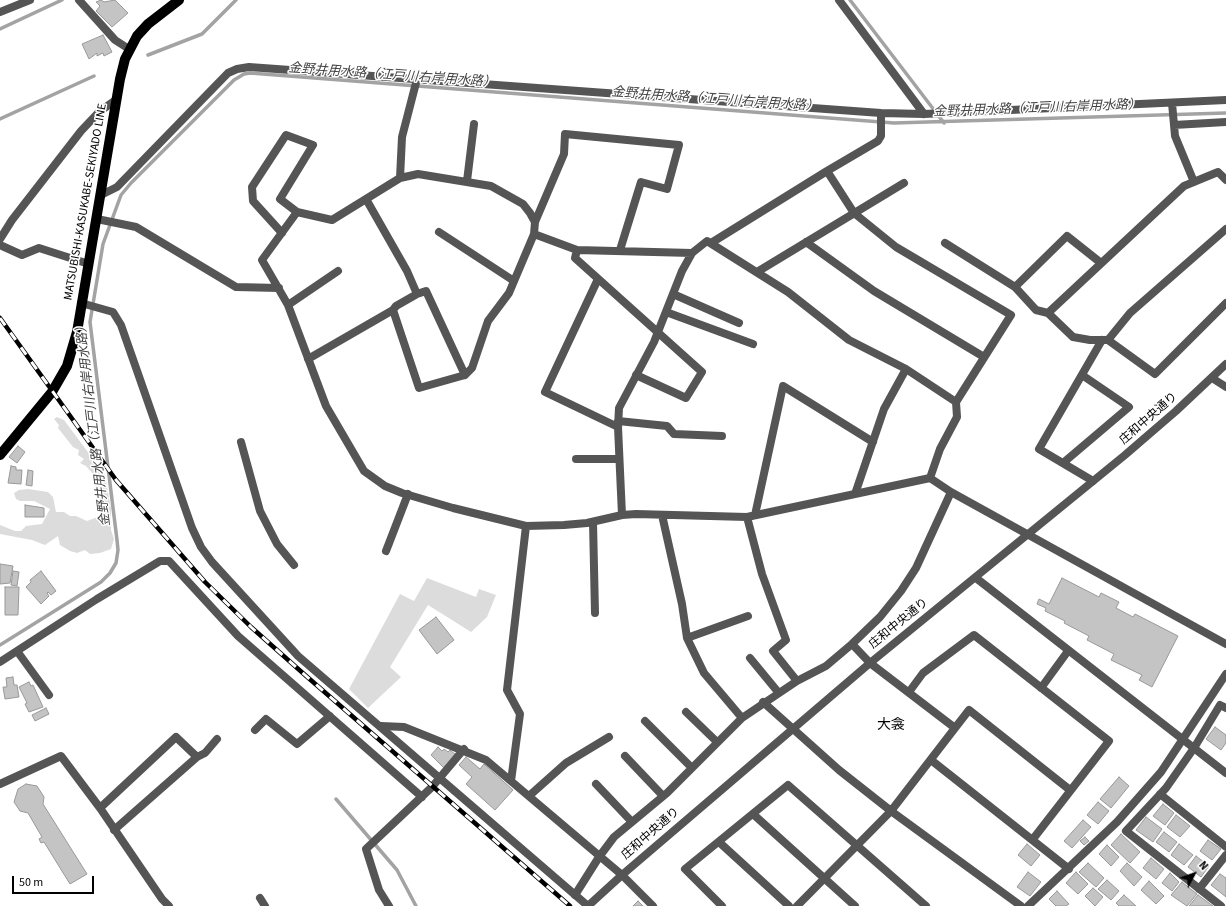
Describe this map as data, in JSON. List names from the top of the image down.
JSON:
{
  "streets": {
    "main road": ["MATSUBISHI-KASUKABE-SEKIYADO LINE"],
    "street": ["庄和中央通り"]
  },
  "districts": ["大衾"],
  "water": ["金野井用水路（江戸川右岸用水路）"],
  "scale_bar": "50 m",
  "north": "top right"
}
